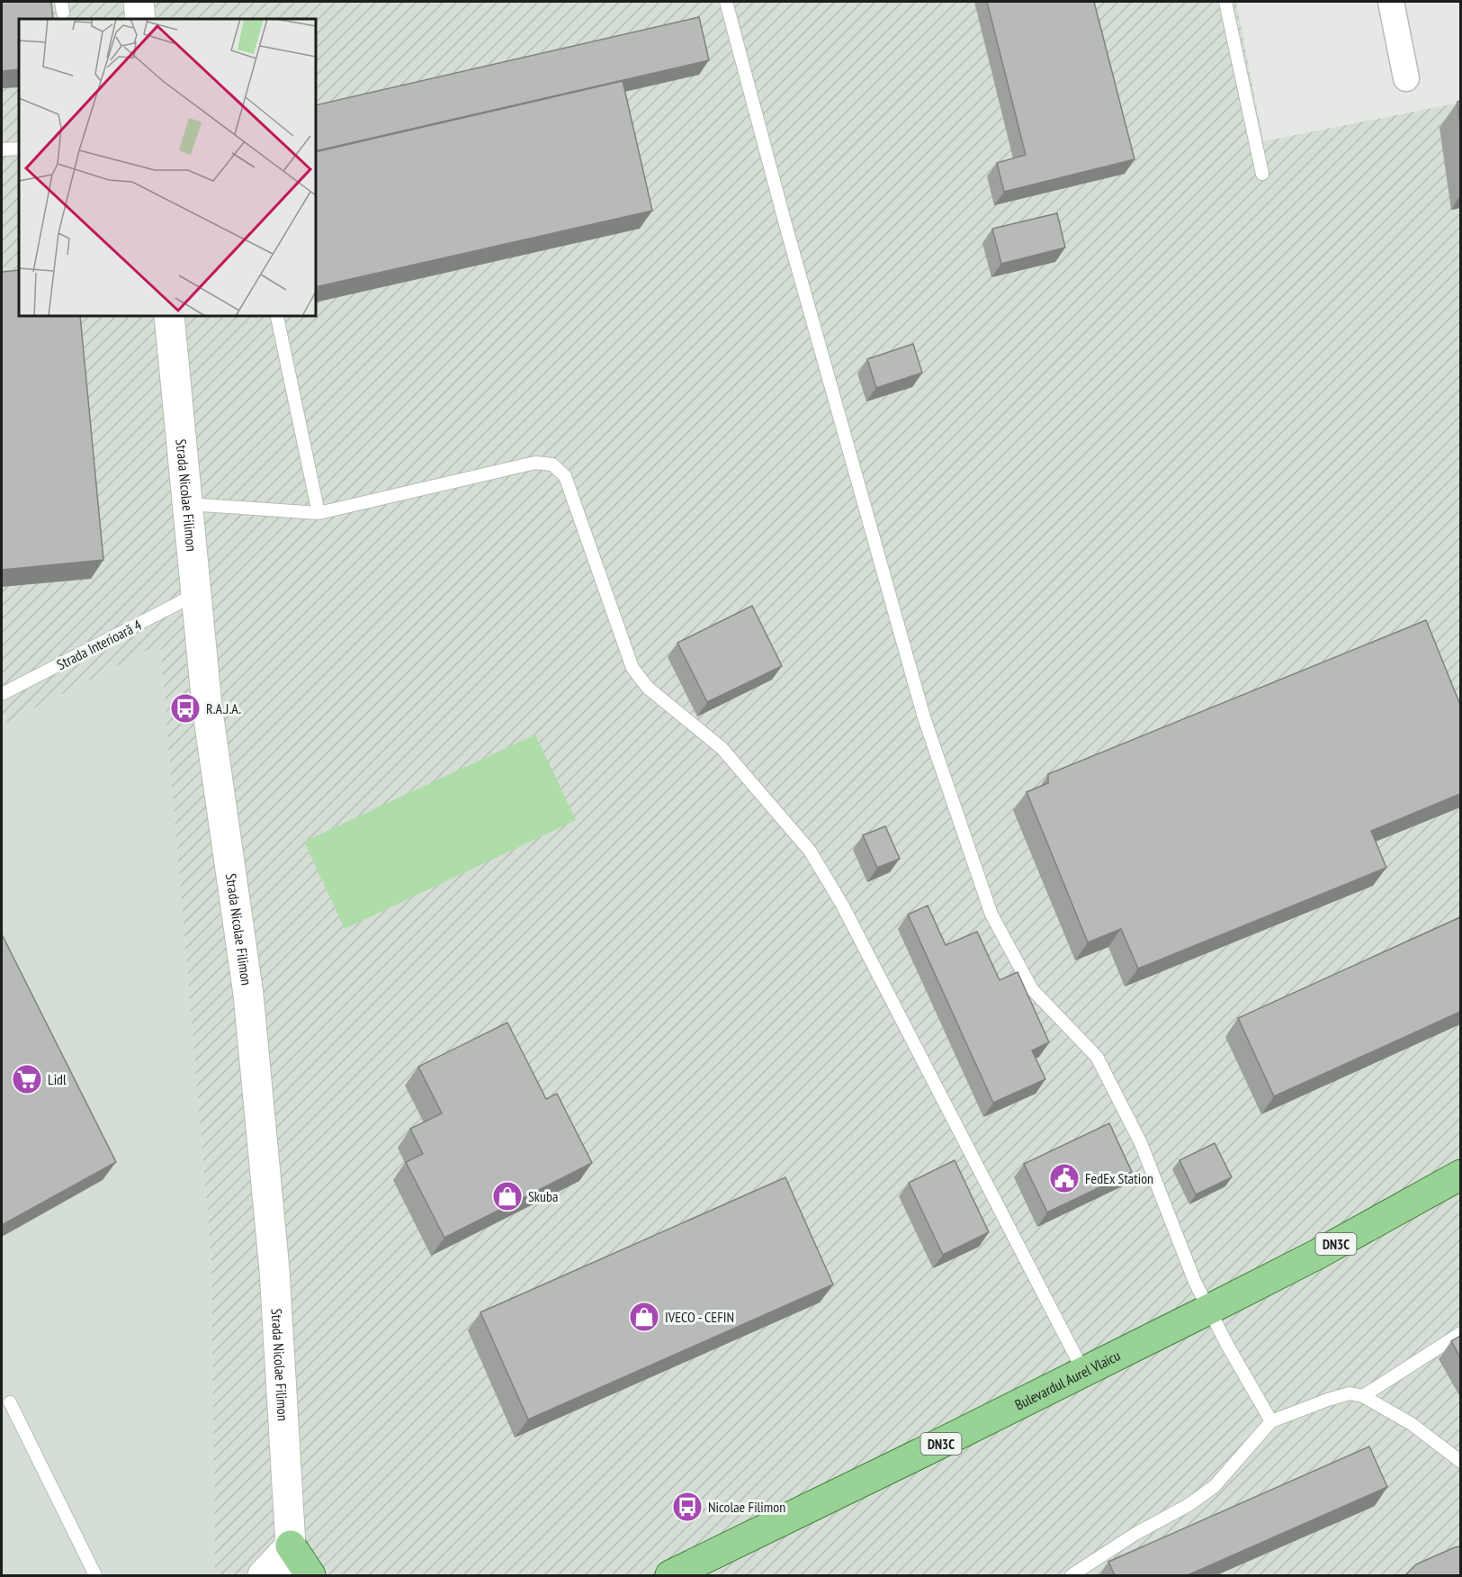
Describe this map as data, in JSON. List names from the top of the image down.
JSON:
{
  "streets": {
    "main road": ["DN3C", "Bulevardul Aurel Vlaicu"],
    "street": ["Strada Nicolae Filimon"],
    "lane": ["Strada Interioară 4"]
  },
  "crossings": [
    ["Strada Nicolae Filimon", "Strada Interioară 4"]
  ],
  "places": {
    "bus stop": ["R.A.J.A.", "Nicolae Filimon"],
    "supermarket": ["Lidl"],
    "public building": ["FedEx Station"],
    "shop": ["Skuba", "IVECO - CEFIN"]
  }
}
